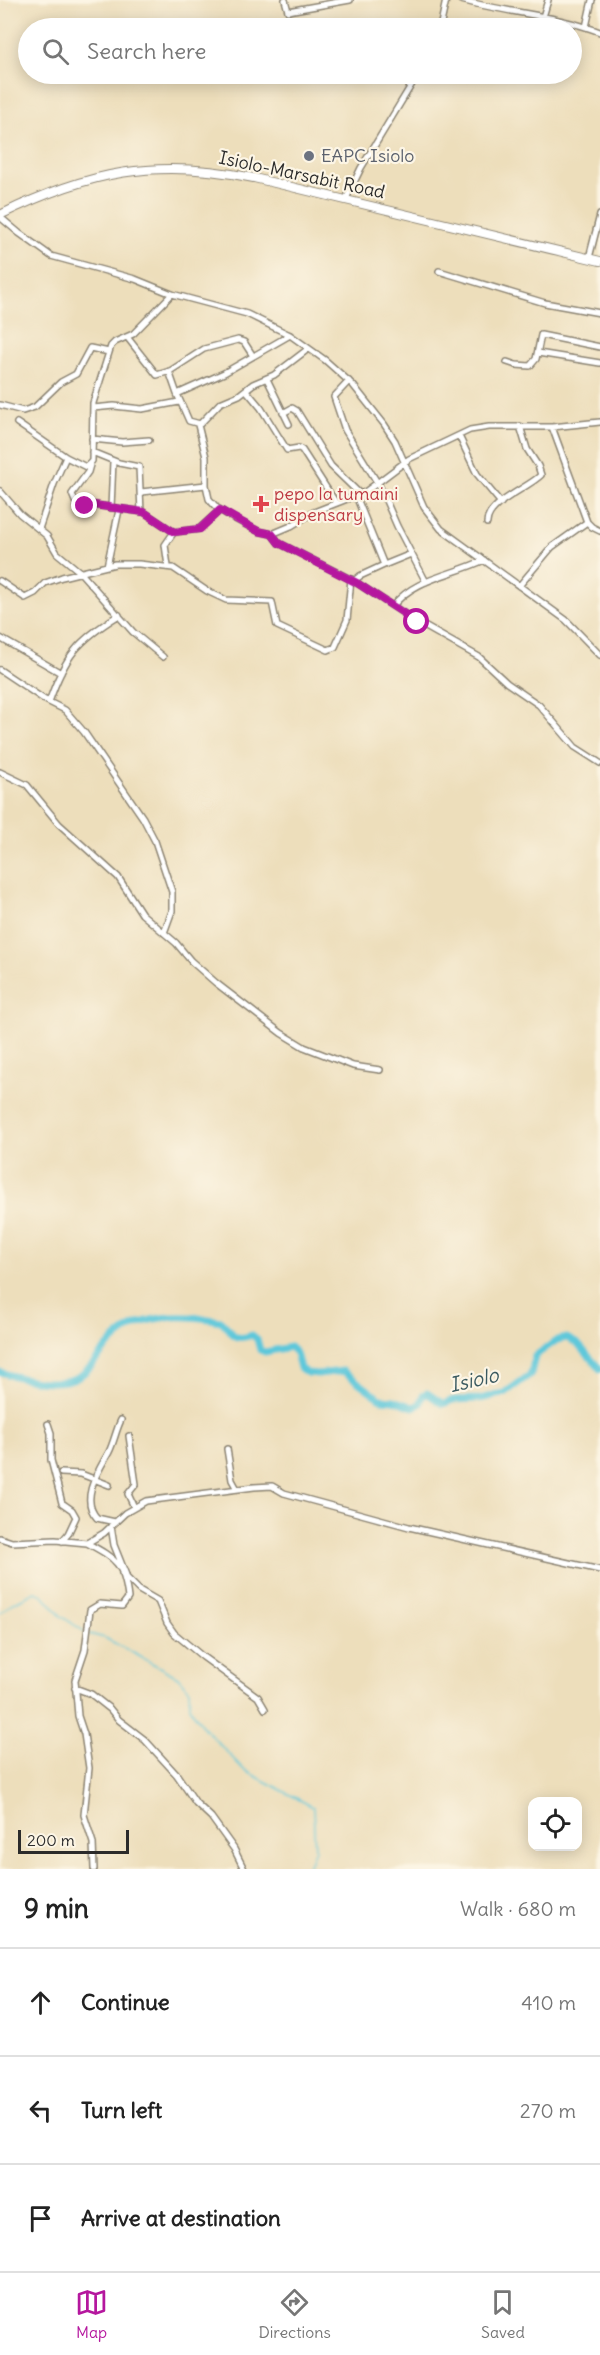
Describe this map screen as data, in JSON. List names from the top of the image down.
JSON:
{
  "streets": {
    "highway": ["Isiolo-Marsabit Road"]
  },
  "water": ["Isiolo"],
  "places": {
    "other": ["EAPC Isiolo"],
    "health": ["pepo la tumaini dispensary"]
  },
  "scale_bar": "200 m",
  "page": {
    "search": "Search here",
    "scale": "200 m",
    "heading": ["9 min", "Walk · 680 m"],
    "list": [
      ["Continue", "410 m"],
      ["Turn left", "270 m"],
      "Arrive at destination"
    ],
    "nav": ["Map", "Directions", "Saved"]
  }
}
